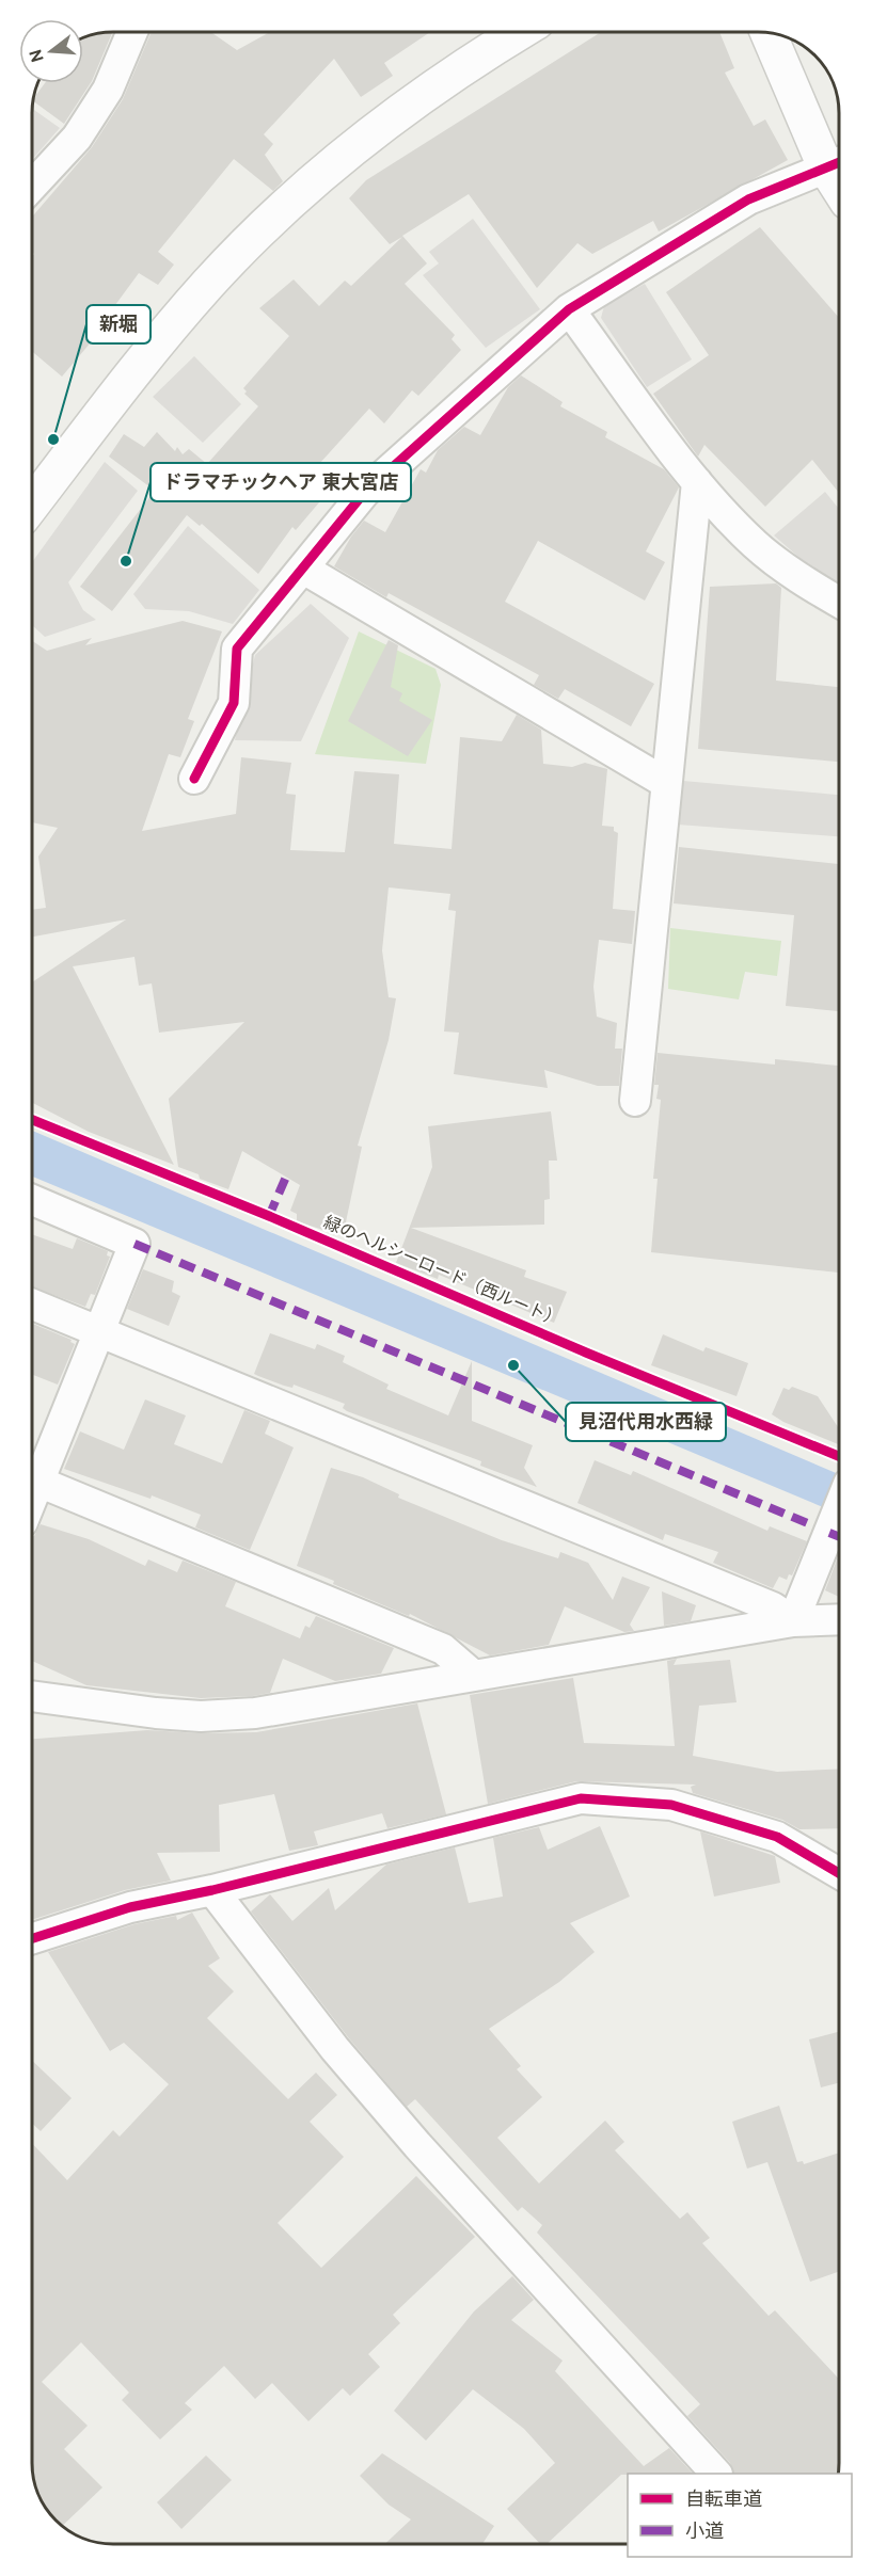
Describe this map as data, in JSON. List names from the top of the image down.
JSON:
{
  "streets": {
    "cycle path": ["緑のヘルシーロード（西ルート）"]
  },
  "places": ["新堀", "ドラマチックヘア 東大宮店", "見沼代用水西緑"],
  "legend": ["自転車道", "小道"],
  "north": "left"
}
